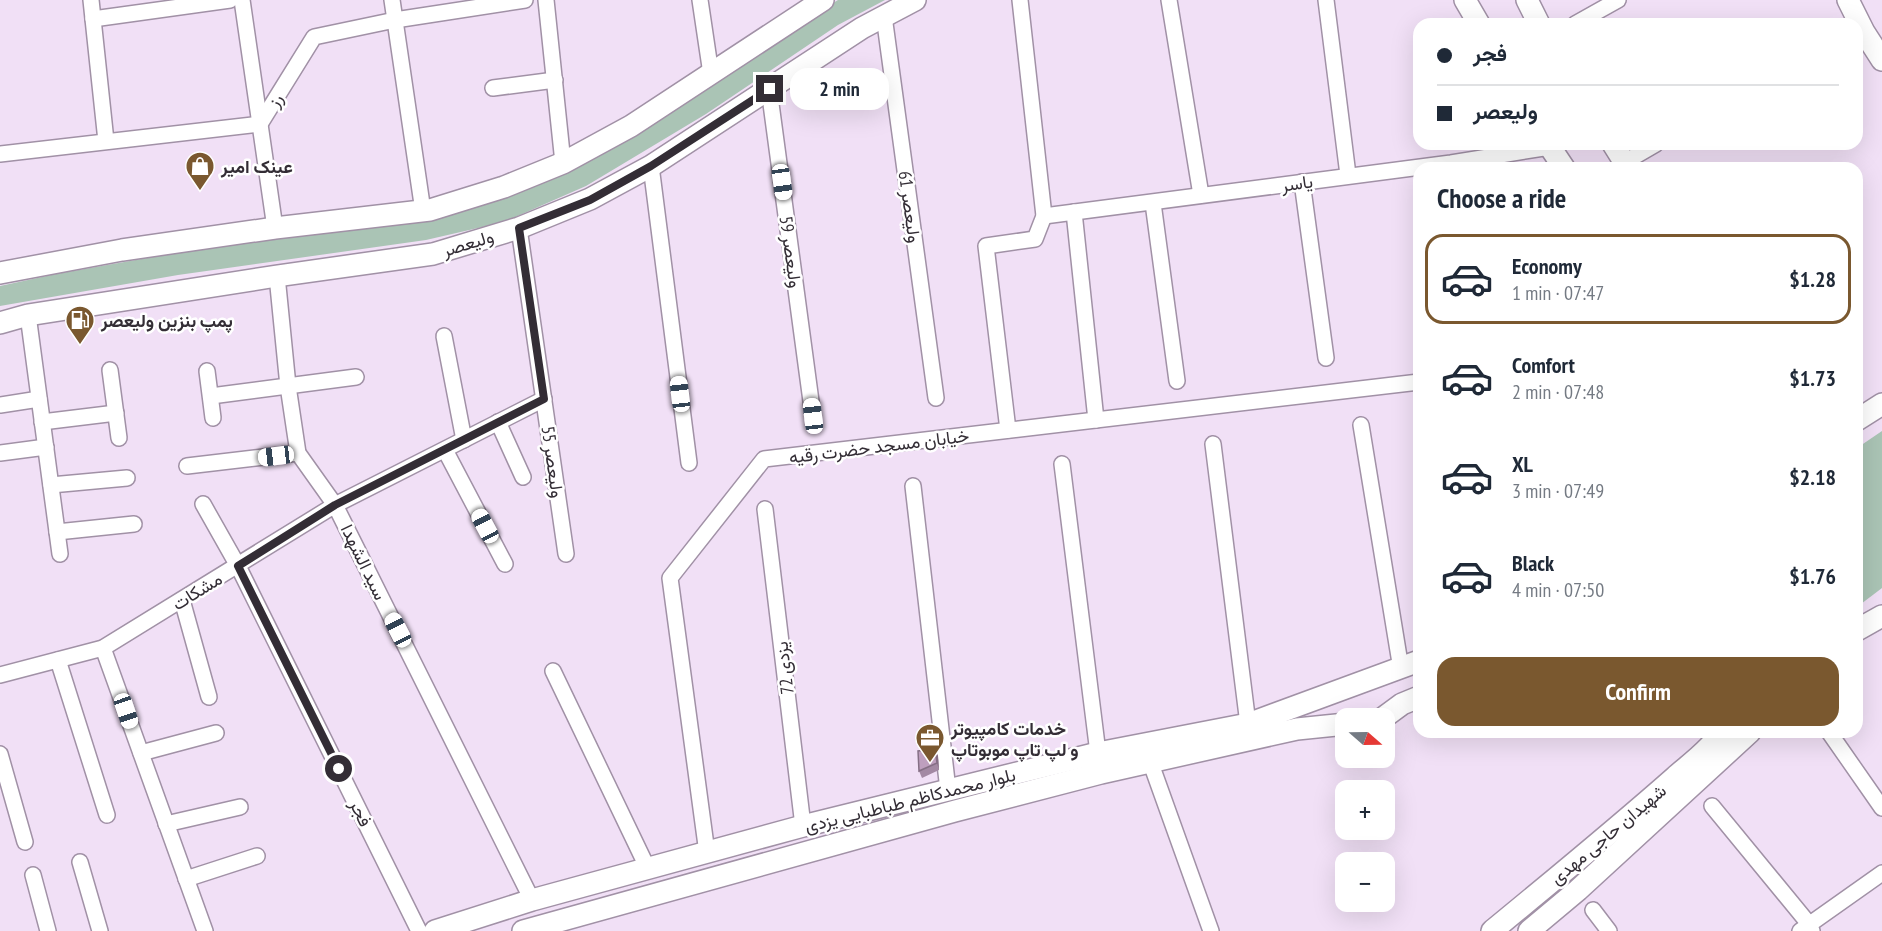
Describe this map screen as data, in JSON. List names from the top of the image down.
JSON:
{
  "streets": {
    "main road": ["ولیعصر", "بلوار محمدکاظم طباطبایی یزدی", "شهیدان حاجی مهدی"],
    "street": [
      "رز",
      "یاسر",
      "ولیعصر 61",
      "ولیعصر 59",
      "خیابان مسجد حضرت رقیه",
      "ولیعصر 55",
      "سید الشهدا",
      "مشکات",
      "یزدی 72",
      "فجر"
    ]
  },
  "crossings": [
    ["ولیعصر 61", "ولیعصر"],
    ["ولیعصر", "ولیعصر 59"],
    ["ولیعصر", "ولیعصر 55"],
    ["ولیعصر", "سید الشهدا"],
    ["خیابان مسجد حضرت رقیه", "بلوار محمدکاظم طباطبایی یزدی"],
    ["ولیعصر 55", "مشکات"],
    ["سید الشهدا", "مشکات"],
    ["سید الشهدا", "بلوار محمدکاظم طباطبایی یزدی"],
    ["مشکات", "فجر"],
    ["یزدی 72", "بلوار محمدکاظم طباطبایی یزدی"]
  ],
  "places": {
    "shop": ["عینک امیر"],
    "fuel station": ["پمپ بنزین ولیعصر"],
    "office": ["خدمات کامپیوتر و لپ تاپ موبوتاپ"]
  },
  "north": "right",
  "page": {
    "banner": ["فجر", "ولیعصر"],
    "bubble": "2 min",
    "heading": "Choose a ride",
    "list": [
      {
        "name": "Economy",
        "note": "1 min · 07:47",
        "value": "$1.28"
      },
      {
        "name": "Comfort",
        "note": "2 min · 07:48",
        "value": "$1.73"
      },
      {
        "name": "XL",
        "note": "3 min · 07:49",
        "value": "$2.18"
      },
      {
        "name": "Black",
        "note": "4 min · 07:50",
        "value": "$1.76"
      }
    ],
    "buttons": "Confirm",
    "map_buttons": ["+", "−"]
  }
}
